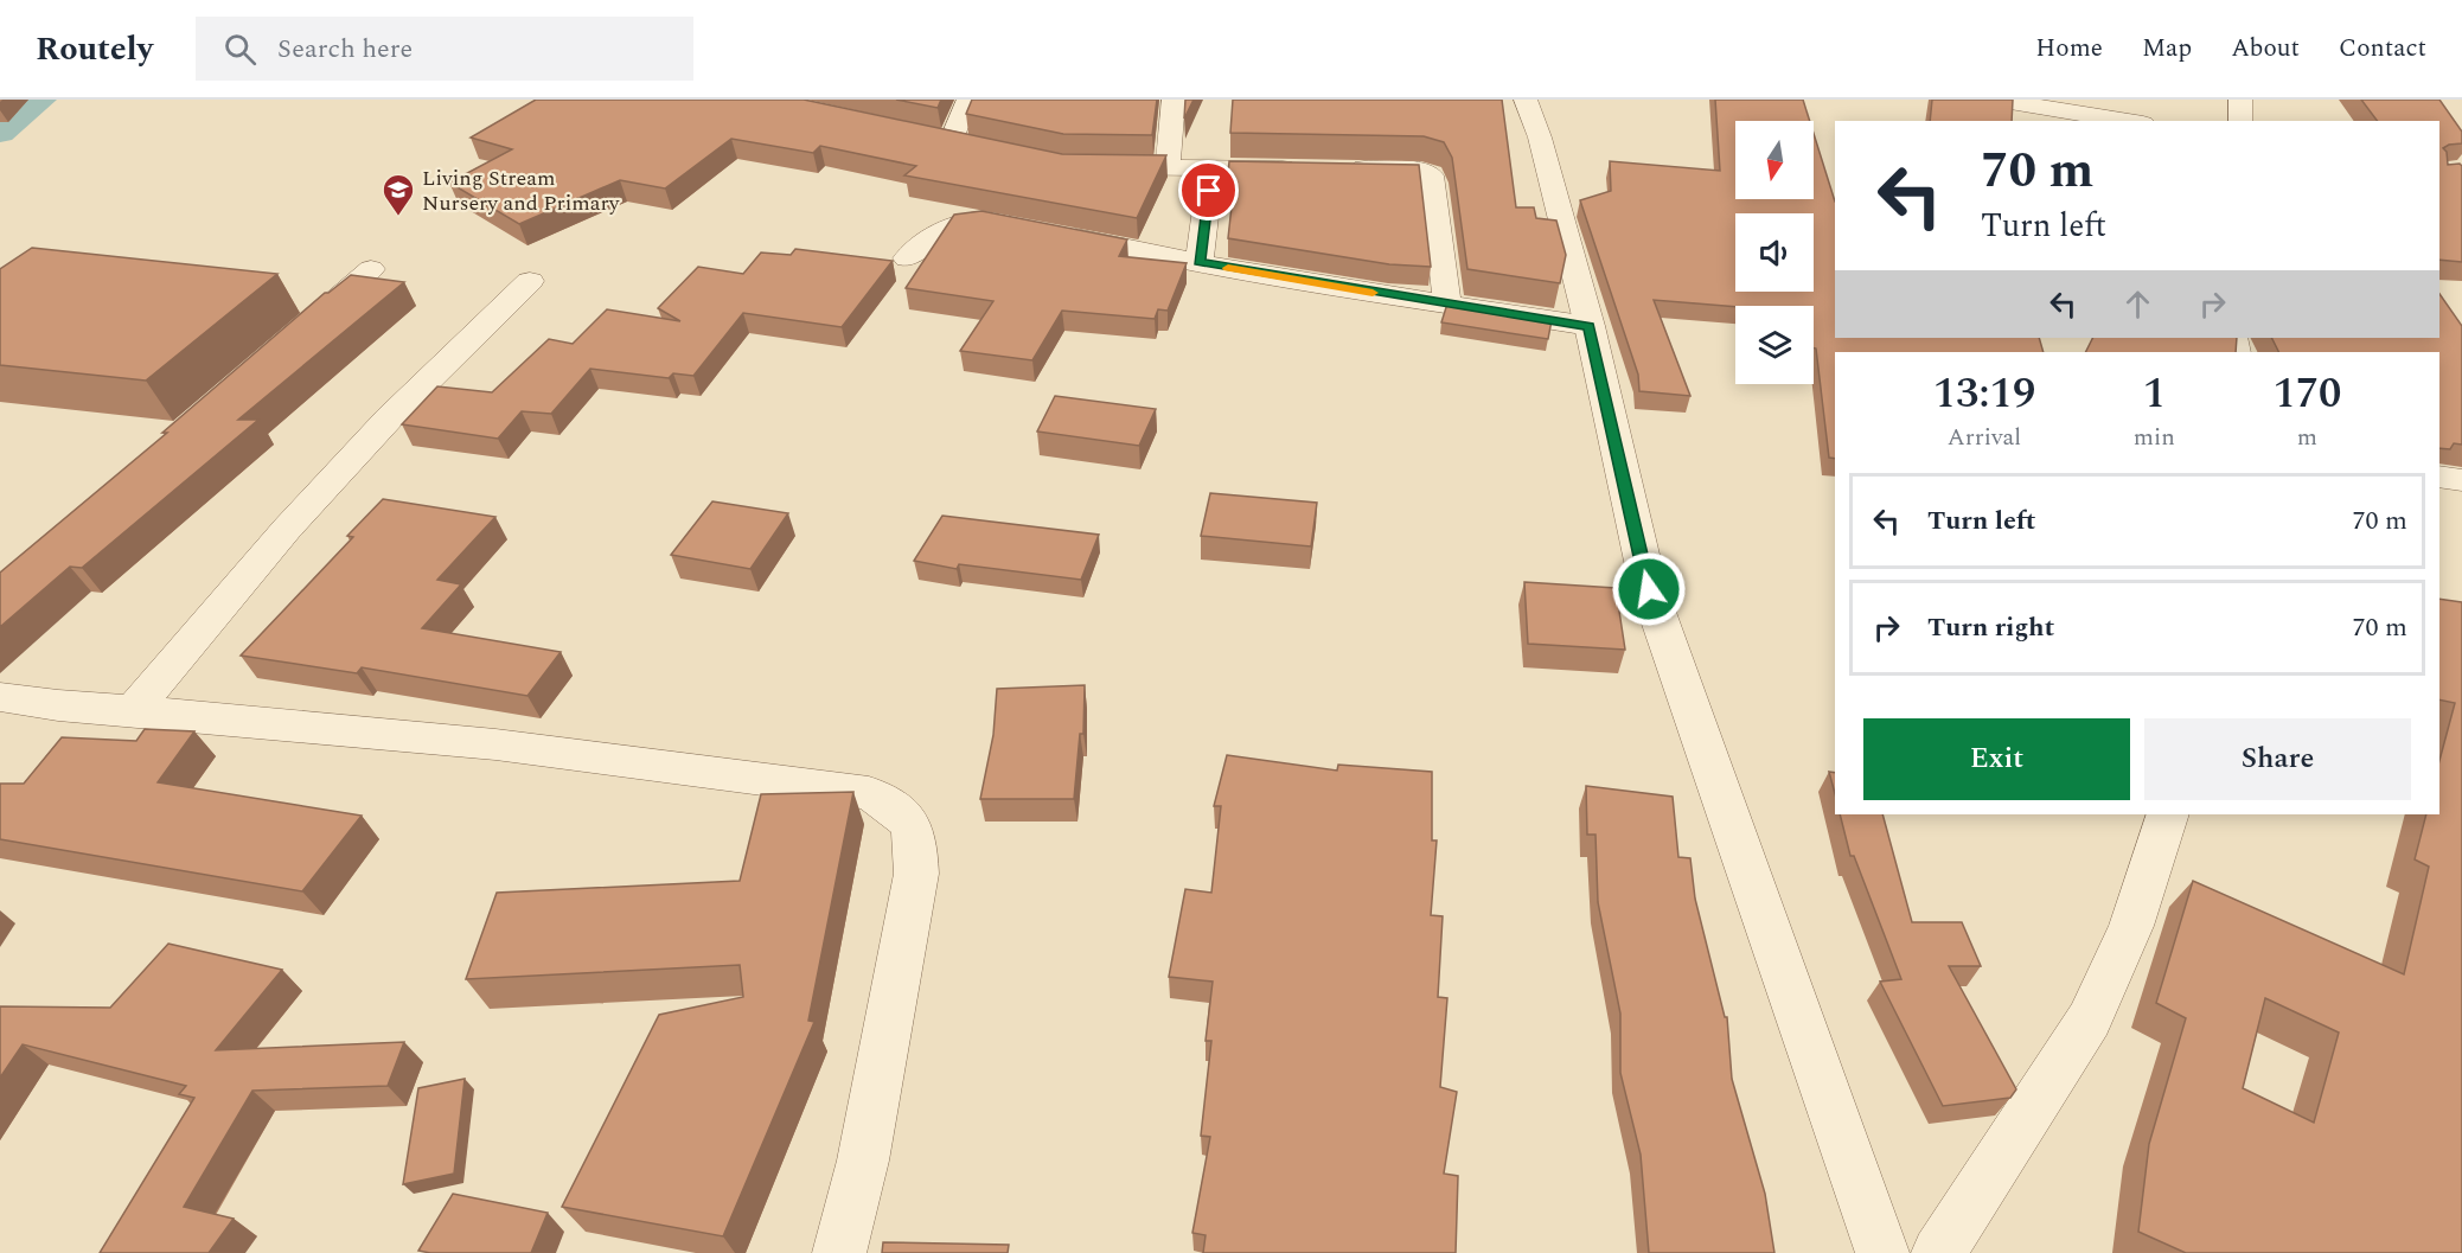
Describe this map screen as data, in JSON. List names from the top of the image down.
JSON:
{
  "places": {
    "school or university": ["Living Stream Nursery and Primary"]
  },
  "north": "bottom",
  "page": {
    "header": "Routely",
    "search": "Search here",
    "nav": [
      "Home",
      "Map",
      "About",
      "Contact"
    ],
    "turn": ["70 m", "Turn left"],
    "eta": [
      "13:19",
      "Arrival",
      "1",
      "min",
      "170",
      "m"
    ],
    "list": [
      {
        "name": "Turn left",
        "value": "70 m"
      },
      {
        "name": "Turn right",
        "value": "70 m"
      }
    ],
    "buttons": ["Exit", "Share"]
  }
}
